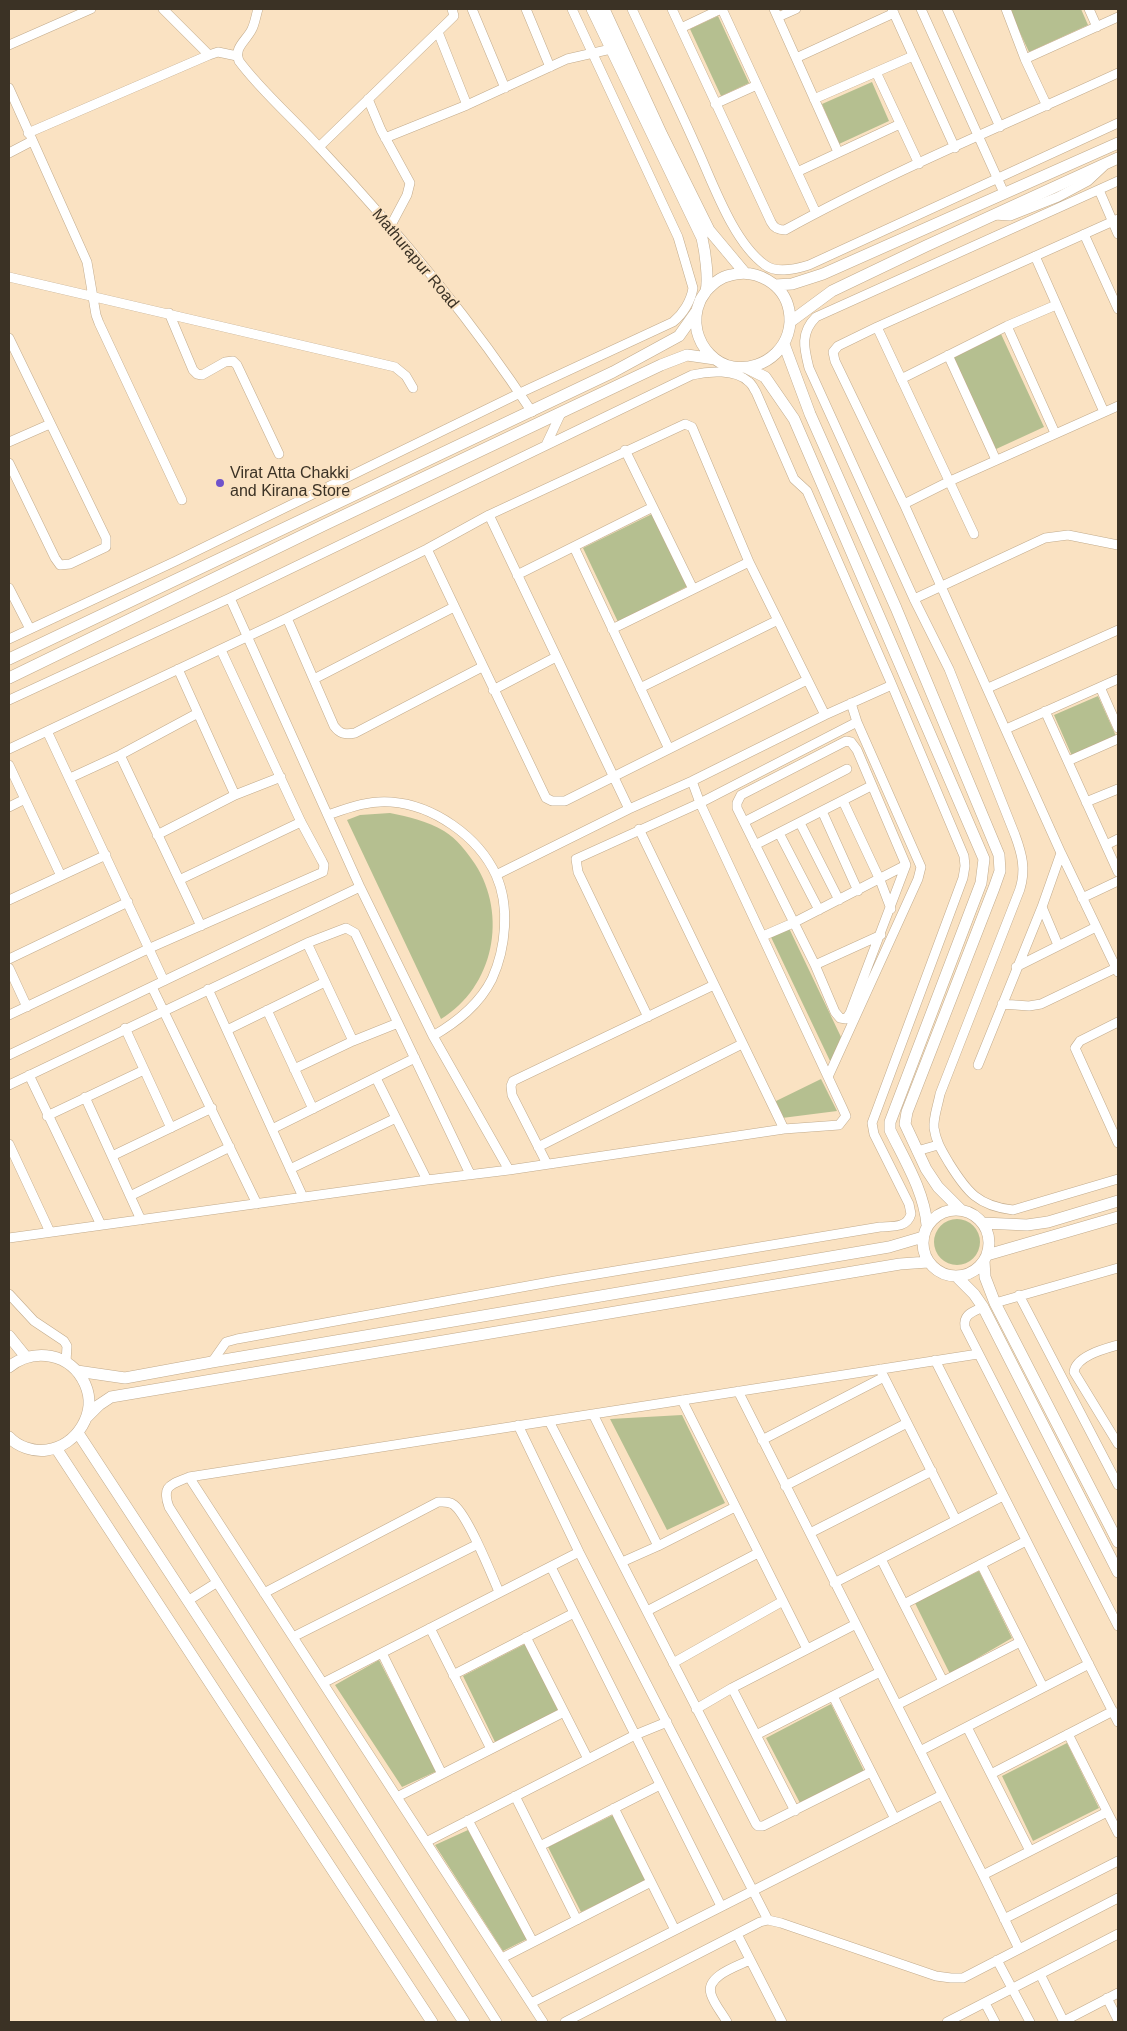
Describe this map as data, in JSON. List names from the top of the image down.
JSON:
{
  "streets": {
    "street": ["Mathurapur Road"]
  },
  "places": ["Virat Atta Chakki and Kirana Store"]
}
